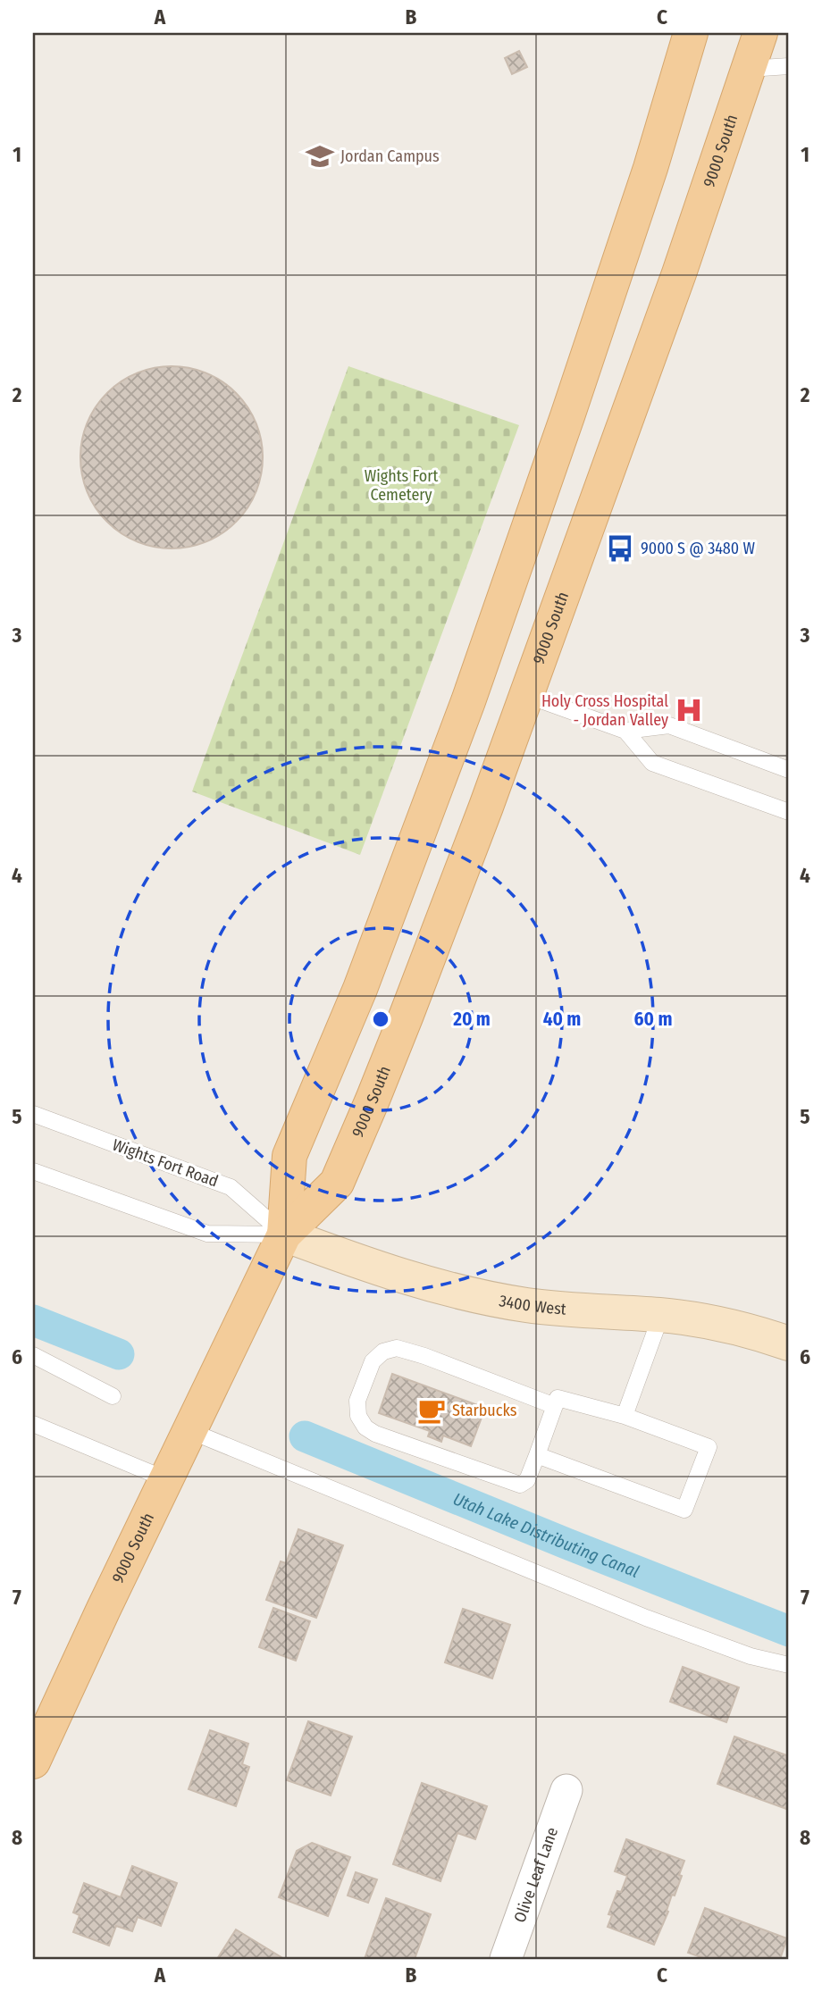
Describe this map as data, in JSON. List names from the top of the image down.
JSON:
{
  "streets": {
    "main road": ["9000 South"],
    "street": ["3400 West", "Olive Leaf Lane"],
    "lane": ["Wights Fort Road"]
  },
  "crossings": [
    ["9000 South", "Wights Fort Road"],
    ["9000 South", "3400 West"],
    ["Wights Fort Road", "3400 West"]
  ],
  "water": ["Utah Lake Distributing Canal"],
  "parks": ["Wights Fort Cemetery"],
  "places": {
    "school or university": ["Jordan Campus"],
    "bus stop": ["9000 S @ 3480 W"],
    "hospital": ["Holy Cross Hospital - Jordan Valley"],
    "cafe": ["Starbucks"]
  },
  "grid": {
    "columns": ["A", "B", "C"],
    "rows": [
      "1",
      "2",
      "3",
      "4",
      "5",
      "6",
      "7",
      "8"
    ]
  },
  "rings": ["20 m", "40 m", "60 m"]
}
